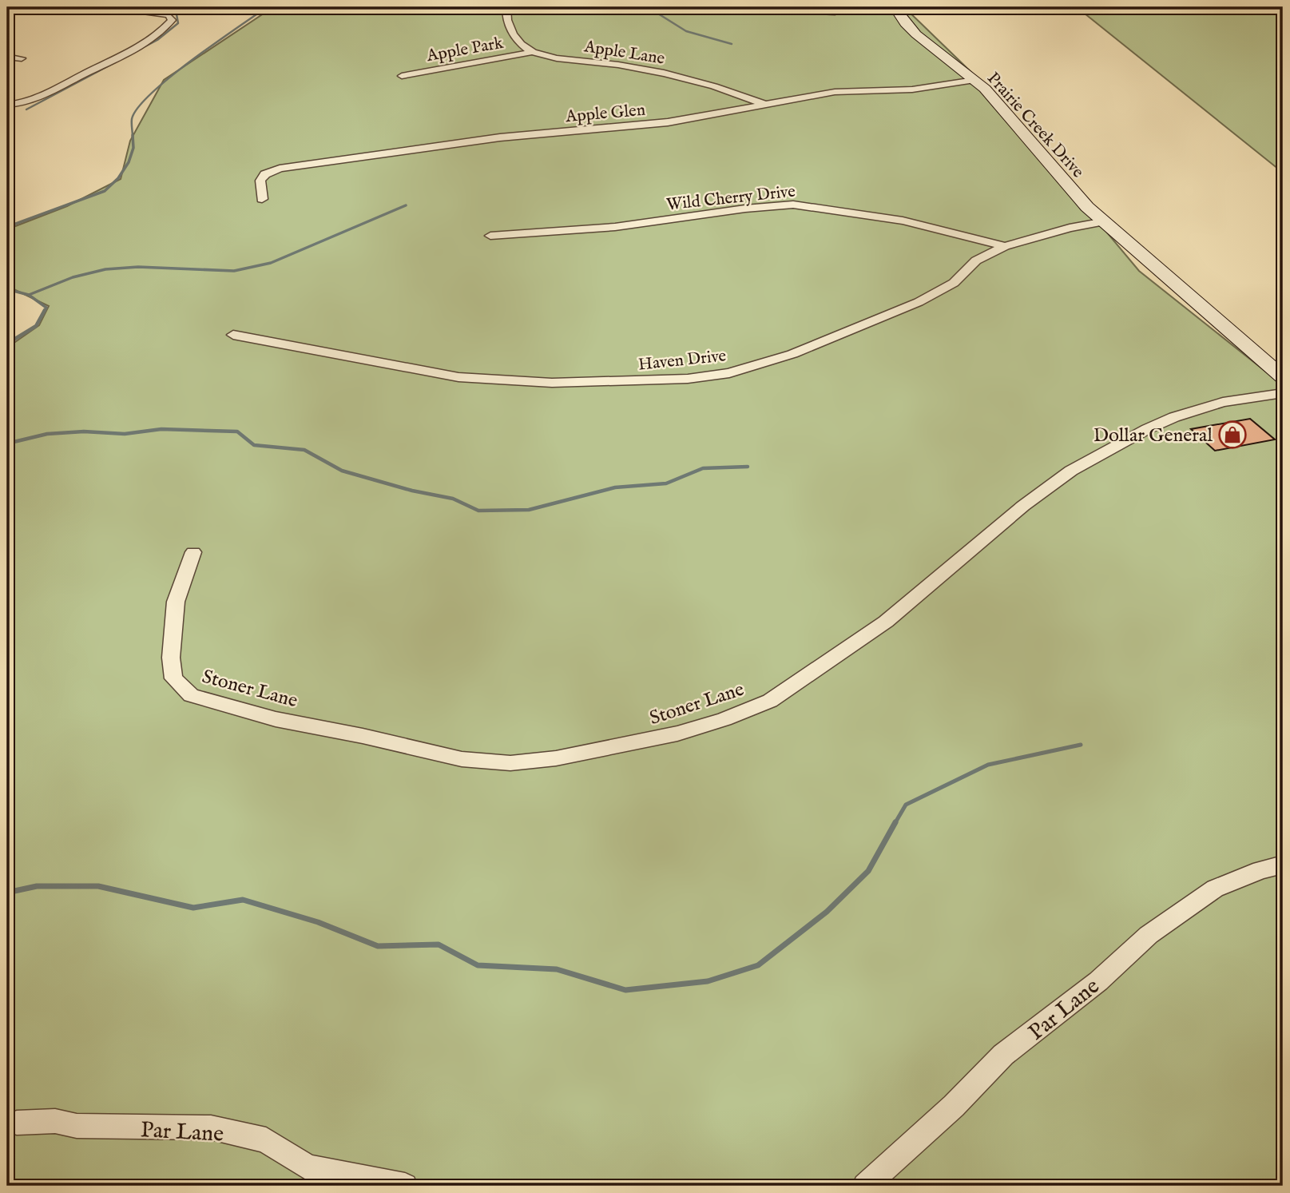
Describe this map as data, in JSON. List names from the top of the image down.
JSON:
{
  "streets": {
    "main road": ["Prairie Creek Drive"],
    "street": [
      "Apple Park",
      "Apple Lane",
      "Apple Glen",
      "Wild Cherry Drive",
      "Haven Drive",
      "Stoner Lane",
      "Par Lane"
    ]
  },
  "crossings": [
    ["Apple Park", "Apple Lane"],
    ["Apple Lane", "Apple Glen"],
    ["Apple Glen", "Prairie Creek Drive"],
    ["Prairie Creek Drive", "Haven Drive"],
    ["Wild Cherry Drive", "Haven Drive"]
  ],
  "places": {
    "shop": ["Dollar General"]
  }
}
